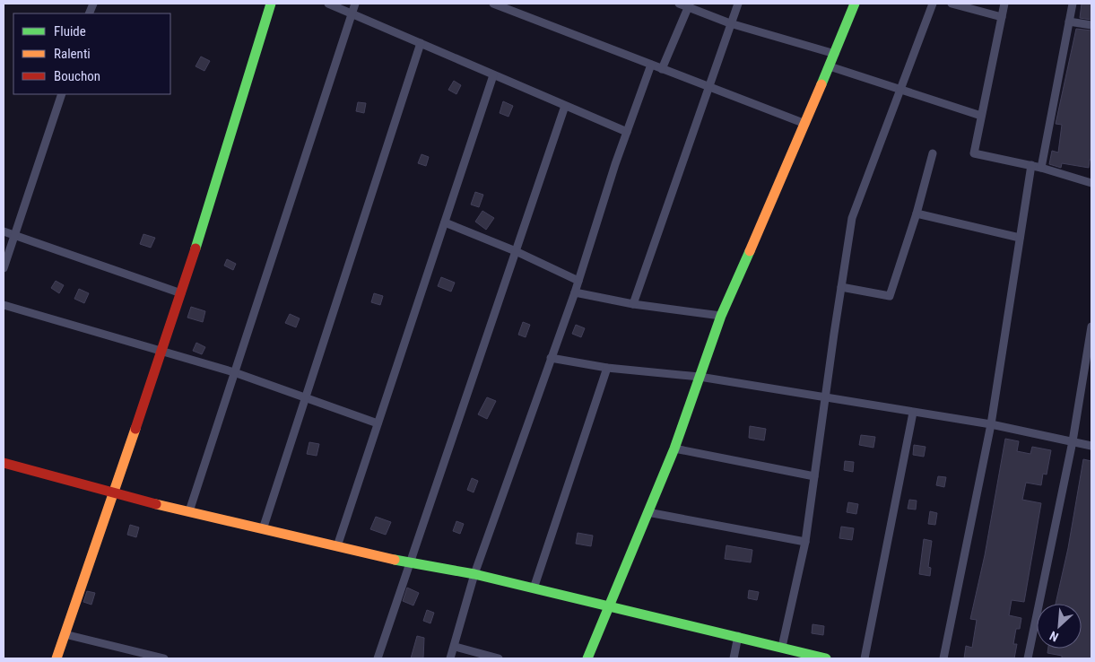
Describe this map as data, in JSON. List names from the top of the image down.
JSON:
{
  "legend": ["Fluide", "Ralenti", "Bouchon"],
  "north": "bottom left"
}
